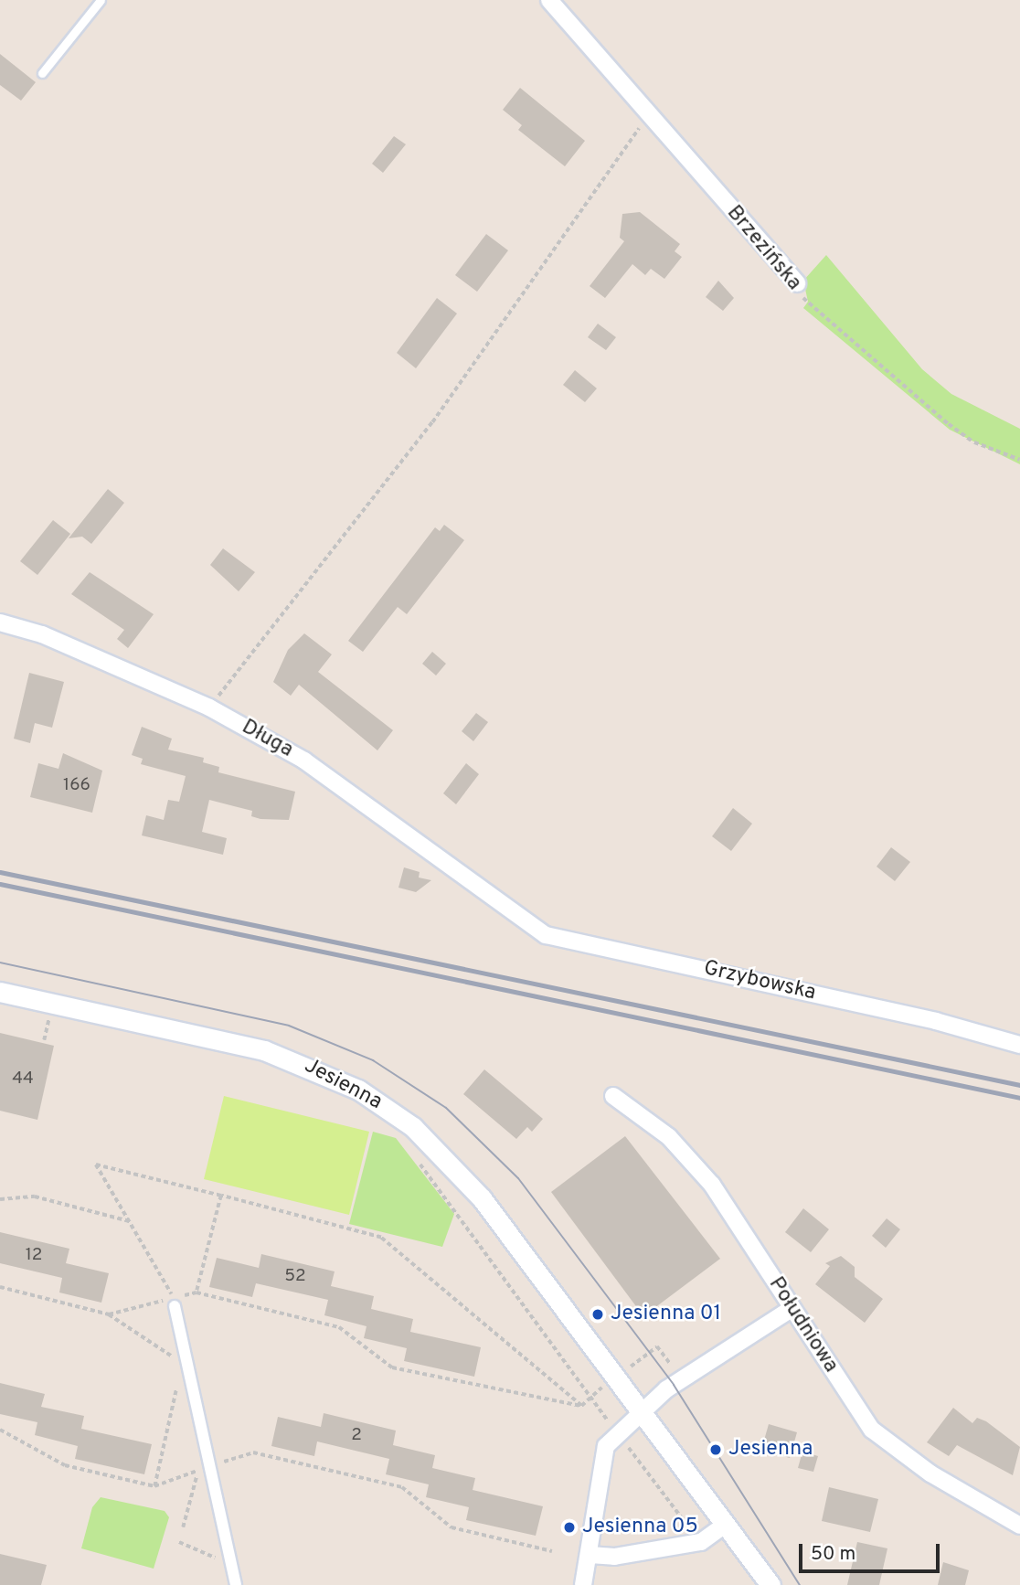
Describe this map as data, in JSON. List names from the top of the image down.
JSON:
{
  "streets": {
    "street": [
      "Brzezińska",
      "Długa",
      "Grzybowska",
      "Jesienna",
      "Południowa"
    ]
  },
  "crossings": [
    ["Długa", "Grzybowska"]
  ],
  "places": ["Jesienna 01", "Jesienna", "Jesienna 05"],
  "house_numbers": [
    "166",
    "44",
    "12",
    "52",
    "2"
  ],
  "scale_bar": "50 m"
}
